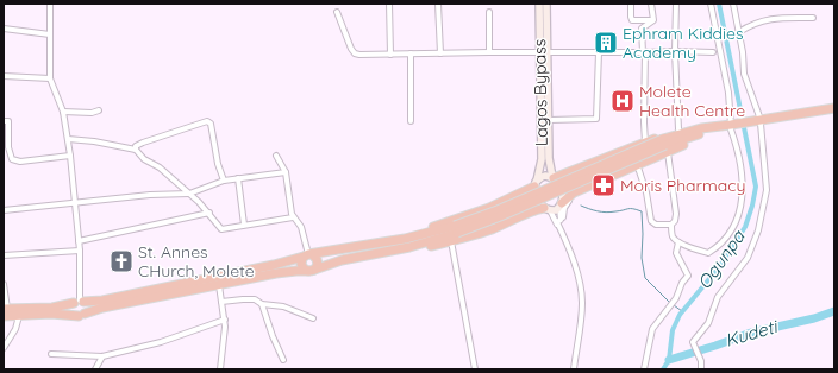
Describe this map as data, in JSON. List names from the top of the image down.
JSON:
{
  "streets": {
    "main road": ["Lagos Bypass"]
  },
  "water": ["Ogunpa", "Kudeti"],
  "places": {
    "building": ["Ephram Kiddies Academy"],
    "hospital": ["Molete Health Centre"],
    "pharmacy": ["Moris Pharmacy"],
    "church": ["St. Annes CHurch, Molete"]
  }
}
